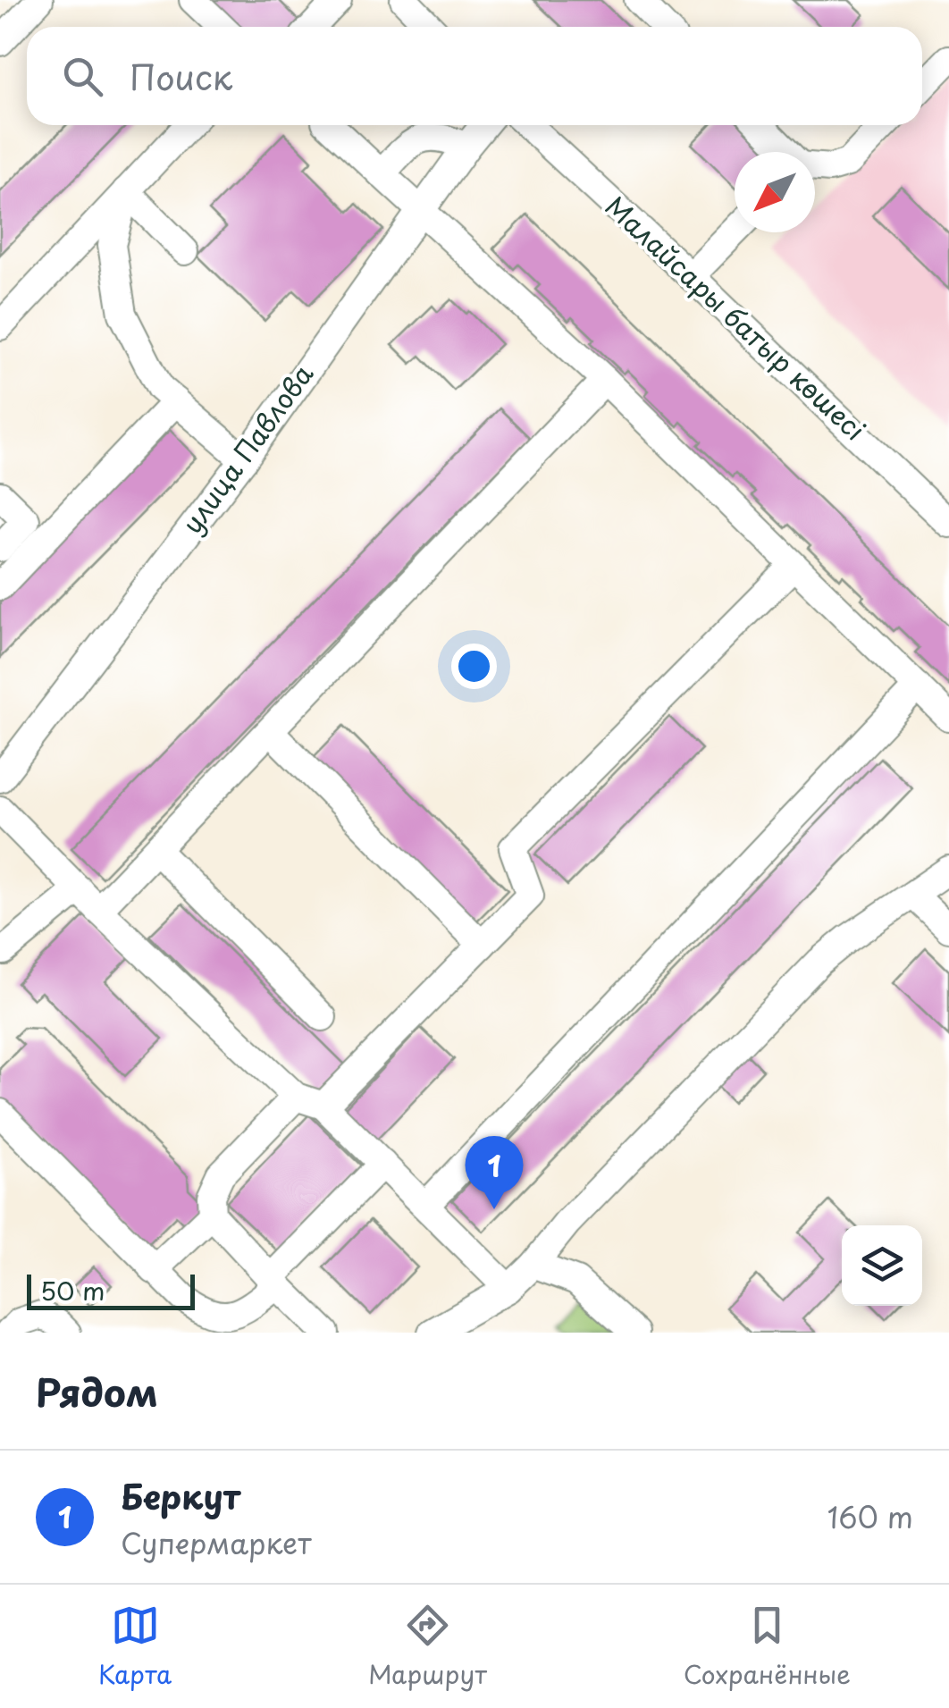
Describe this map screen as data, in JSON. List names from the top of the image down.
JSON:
{
  "streets": {
    "street": ["Малайсары батыр көшесі", "улица Павлова"]
  },
  "scale_bar": "50 m",
  "north": "bottom left",
  "page": {
    "search": "Поиск",
    "pins": "1",
    "scale": "50 m",
    "heading": "Рядом",
    "list": [
      {
        "mark": "1",
        "name": "Беркут",
        "note": "Супермаркет",
        "value": "160 m"
      }
    ],
    "nav": ["Карта", "Маршрут", "Сохранённые"]
  }
}
